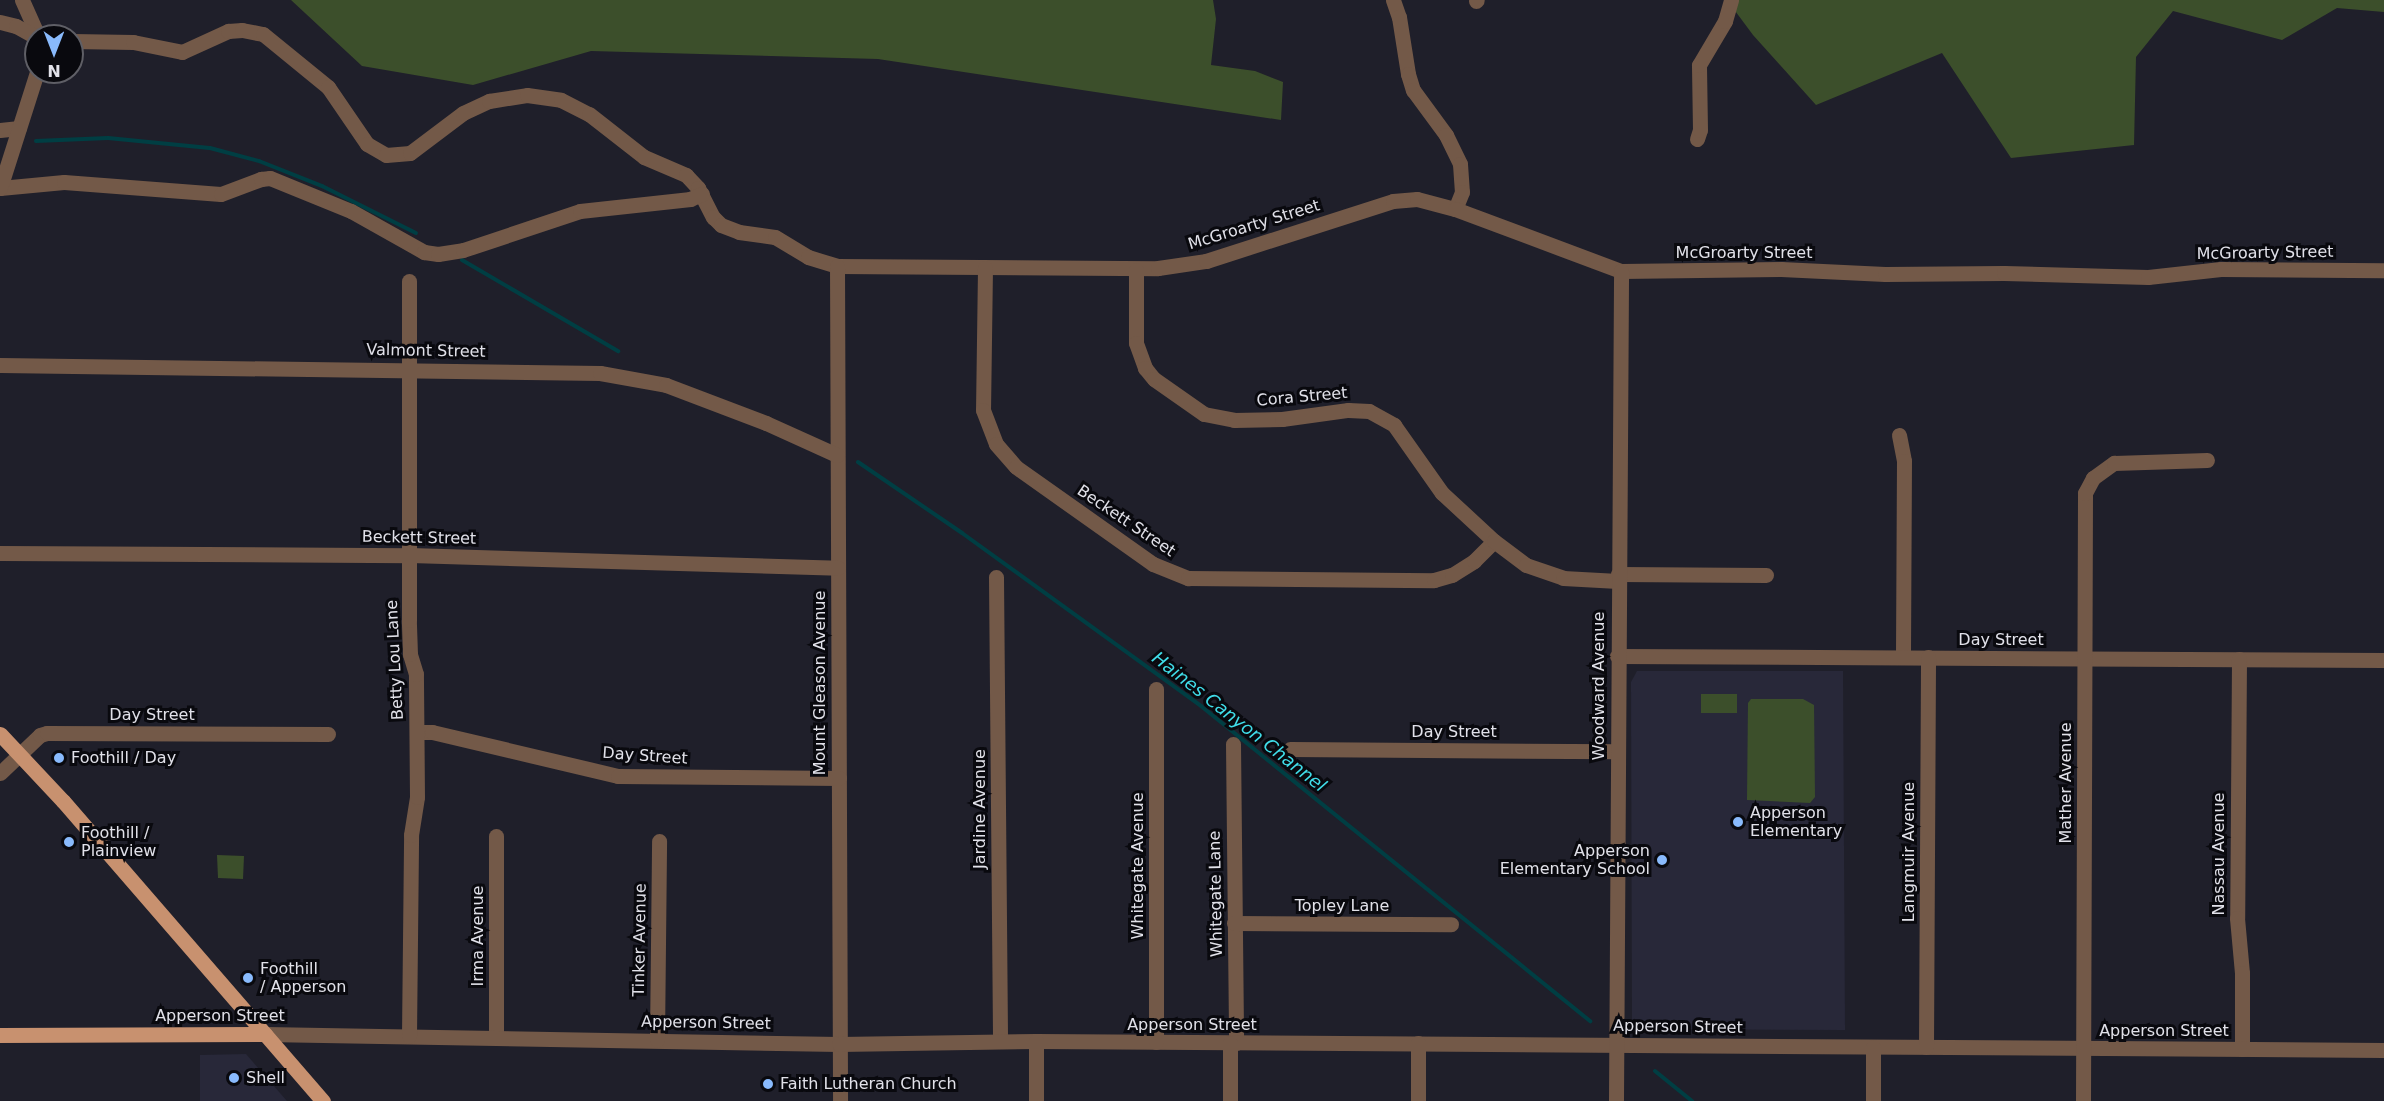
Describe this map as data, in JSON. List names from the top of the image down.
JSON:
{
  "streets": {
    "main road": ["Apperson Street"],
    "street": [
      "McGroarty Street",
      "Valmont Street",
      "Cora Street",
      "Beckett Street",
      "Day Street",
      "Betty Lou Lane",
      "Mount Gleason Avenue",
      "Woodward Avenue",
      "Mather Avenue",
      "Jardine Avenue",
      "Langmuir Avenue",
      "Nassau Avenue",
      "Whitegate Avenue",
      "Whitegate Lane",
      "Topley Lane",
      "Irma Avenue",
      "Tinker Avenue"
    ]
  },
  "crossings": [
    ["McGroarty Street", "Cora Street"],
    ["McGroarty Street", "Beckett Street"],
    ["McGroarty Street", "Mount Gleason Avenue"],
    ["McGroarty Street", "Woodward Avenue"],
    ["Valmont Street", "Betty Lou Lane"],
    ["Valmont Street", "Mount Gleason Avenue"],
    ["Cora Street", "Beckett Street"],
    ["Cora Street", "Woodward Avenue"],
    ["Beckett Street", "Betty Lou Lane"],
    ["Beckett Street", "Mount Gleason Avenue"],
    ["Day Street", "Betty Lou Lane"],
    ["Day Street", "Mount Gleason Avenue"],
    ["Day Street", "Woodward Avenue"],
    ["Day Street", "Mather Avenue"],
    ["Day Street", "Langmuir Avenue"],
    ["Day Street", "Nassau Avenue"],
    ["Betty Lou Lane", "Apperson Street"],
    ["Mount Gleason Avenue", "Apperson Street"],
    ["Woodward Avenue", "Apperson Street"],
    ["Mather Avenue", "Apperson Street"],
    ["Jardine Avenue", "Apperson Street"],
    ["Langmuir Avenue", "Apperson Street"],
    ["Nassau Avenue", "Apperson Street"],
    ["Whitegate Avenue", "Apperson Street"],
    ["Whitegate Lane", "Topley Lane"],
    ["Whitegate Lane", "Apperson Street"],
    ["Irma Avenue", "Apperson Street"],
    ["Tinker Avenue", "Apperson Street"]
  ],
  "water": ["Haines Canyon Channel"],
  "places": [
    "Foothill / Day",
    "Apperson Elementary",
    "Foothill / Plainview",
    "Apperson Elementary School",
    "Foothill / Apperson",
    "Shell",
    "Faith Lutheran Church"
  ],
  "north": "bottom"
}
